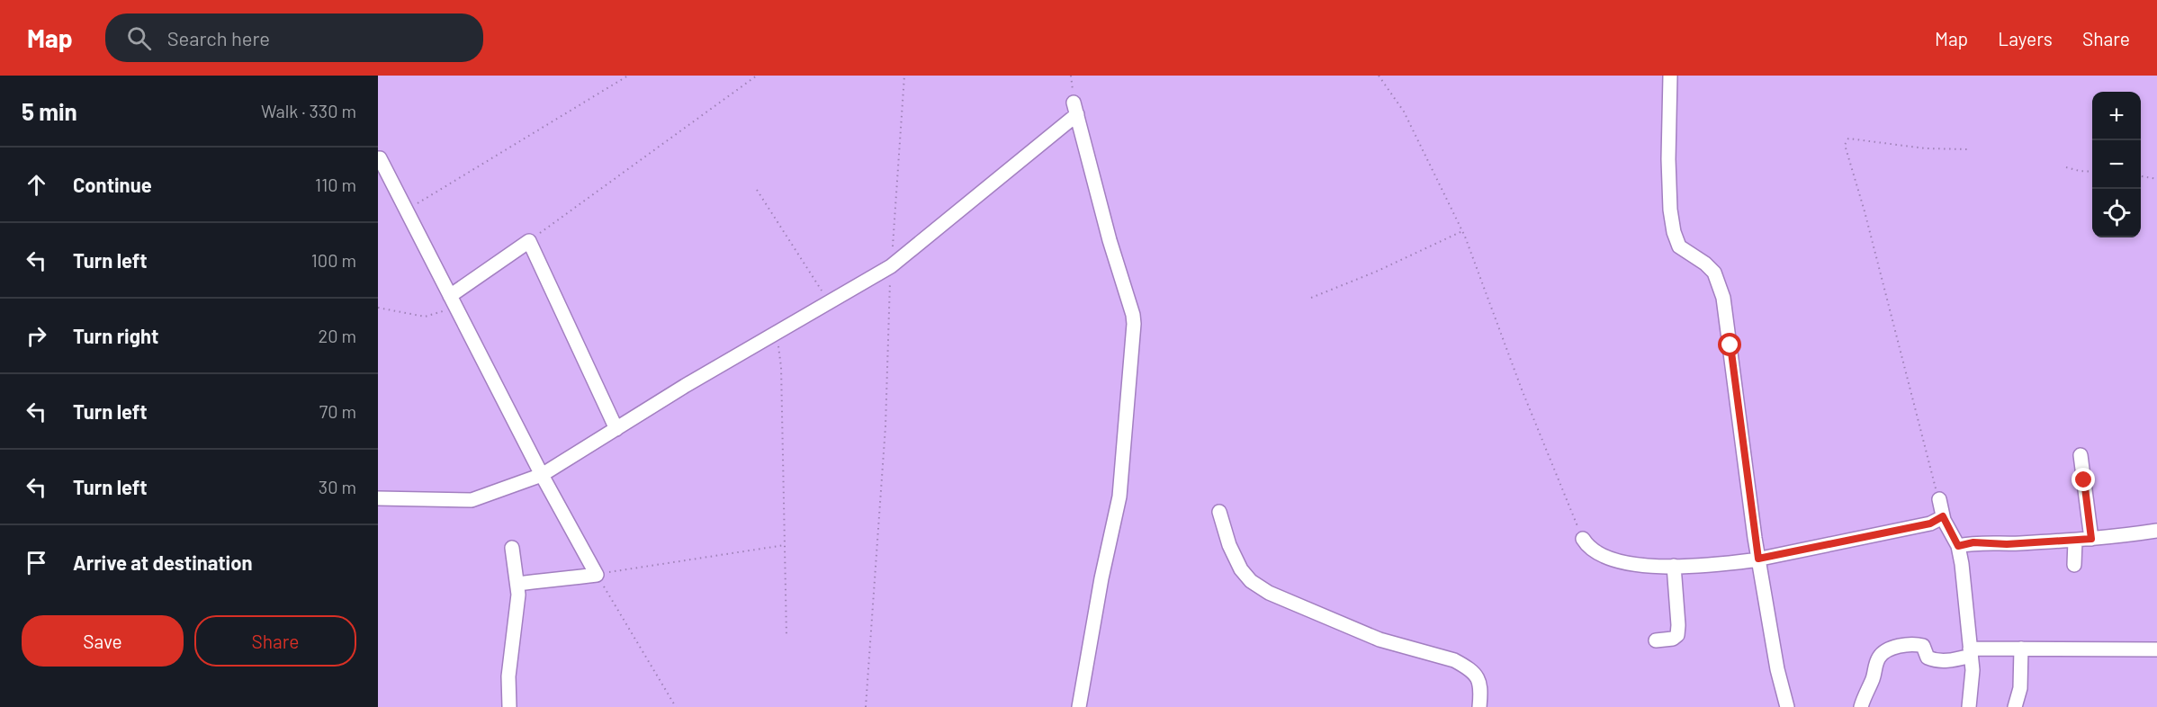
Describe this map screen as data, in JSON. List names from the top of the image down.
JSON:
{
  "page": {
    "header": "Map",
    "search": "Search here",
    "nav": ["Map", "Layers", "Share"],
    "heading": ["5 min", "Walk · 330 m"],
    "map_buttons": ["+", "−"],
    "list": [
      ["Continue", "110 m"],
      ["Turn left", "100 m"],
      ["Turn right", "20 m"],
      ["Turn left", "70 m"],
      ["Turn left", "30 m"],
      "Arrive at destination"
    ],
    "buttons": ["Save", "Share"]
  }
}
